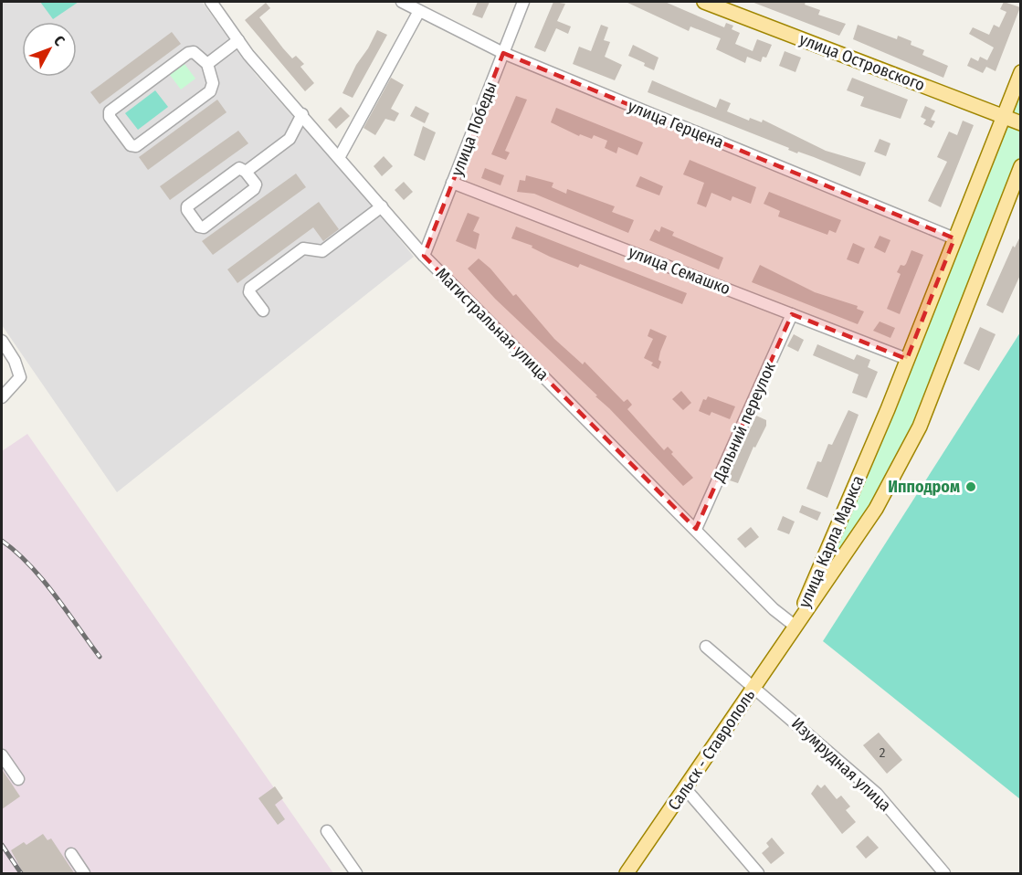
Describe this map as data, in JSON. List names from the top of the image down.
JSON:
{
  "streets": {
    "main road": ["улица Островского", "улица Карла Маркса", "Сальск - Ставрополь"],
    "street": [
      "улица Герцена",
      "улица Победы",
      "улица Семашко",
      "Магистральная улица",
      "Дальний переулок",
      "Изумрудная улица"
    ]
  },
  "crossings": [
    ["улица Островского", "улица Карла Маркса"],
    ["улица Герцена", "улица Победы"],
    ["улица Герцена", "улица Карла Маркса"],
    ["улица Победы", "улица Семашко"],
    ["улица Победы", "Магистральная улица"],
    ["улица Семашко", "Дальний переулок"],
    ["улица Семашко", "улица Карла Маркса"],
    ["Магистральная улица", "Дальний переулок"],
    ["Магистральная улица", "улица Карла Маркса"],
    ["Магистральная улица", "Сальск - Ставрополь"],
    ["улица Карла Маркса", "Сальск - Ставрополь"],
    ["Сальск - Ставрополь", "Изумрудная улица"]
  ],
  "places": ["Ипподром"],
  "house_numbers": ["2"],
  "north": "top right"
}
